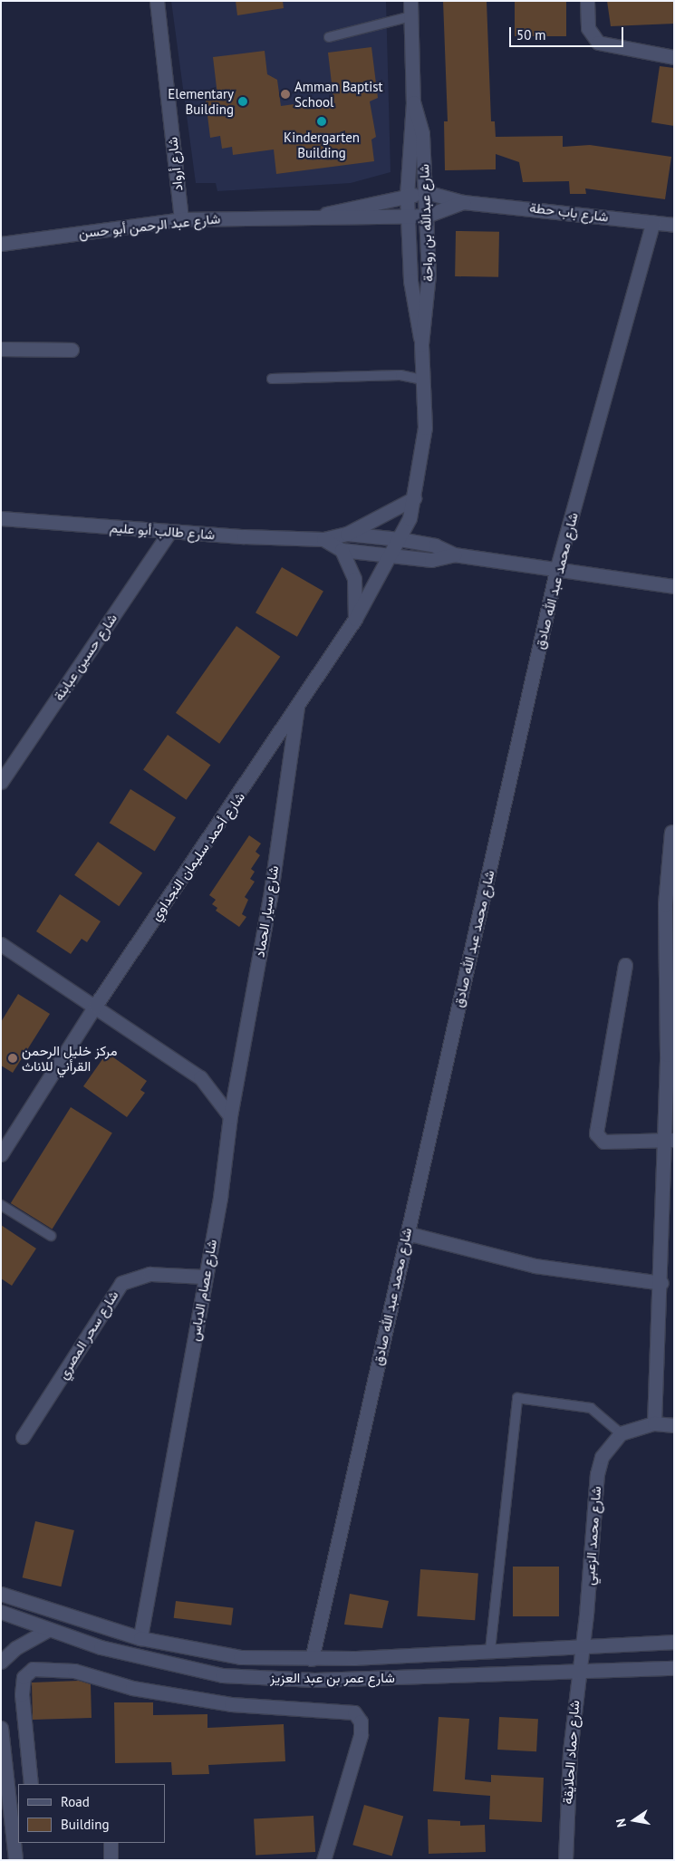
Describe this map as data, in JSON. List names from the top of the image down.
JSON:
{
  "streets": {
    "street": [
      "شارع أرواد",
      "شارع باب حطة",
      "شارع عبدالله بن رواحة",
      "شارع عبد الرحمن أبو حسن",
      "شارع طالب أبو عليم",
      "شارع محمد عبد الله صادق",
      "شارع حسين عبابنة",
      "شارع أحمد سليمان النجداوي",
      "شارع سيار الحماد",
      "شارع عصام الدباس",
      "شارع سحر المصري",
      "شارع محمد الزعبي",
      "شارع عمر بن عبد العزيز",
      "شارع حماد الحلايقة"
    ]
  },
  "crossings": [
    ["شارع أرواد", "شارع عبد الرحمن أبو حسن"],
    ["شارع باب حطة", "شارع عبدالله بن رواحة"],
    ["شارع باب حطة", "شارع عبد الرحمن أبو حسن"],
    ["شارع باب حطة", "شارع محمد عبد الله صادق"],
    ["شارع عبدالله بن رواحة", "شارع عبد الرحمن أبو حسن"],
    ["شارع عبدالله بن رواحة", "شارع طالب أبو عليم"],
    ["شارع عبدالله بن رواحة", "شارع أحمد سليمان النجداوي"],
    ["شارع طالب أبو عليم", "شارع محمد عبد الله صادق"],
    ["شارع طالب أبو عليم", "شارع حسين عبابنة"],
    ["شارع طالب أبو عليم", "شارع أحمد سليمان النجداوي"],
    ["شارع محمد عبد الله صادق", "شارع عمر بن عبد العزيز"],
    ["شارع أحمد سليمان النجداوي", "شارع سيار الحماد"],
    ["شارع سيار الحماد", "شارع عصام الدباس"],
    ["شارع عصام الدباس", "شارع سحر المصري"],
    ["شارع عصام الدباس", "شارع عمر بن عبد العزيز"],
    ["شارع محمد الزعبي", "شارع عمر بن عبد العزيز"],
    ["شارع محمد الزعبي", "شارع حماد الحلايقة"],
    ["شارع عمر بن عبد العزيز", "شارع حماد الحلايقة"]
  ],
  "places": [
    "Amman Baptist School",
    "Elementary Building",
    "Kindergarten Building",
    "مركز خليل الرحمن القرأني للاناث"
  ],
  "legend": ["Road", "Building"],
  "scale_bar": "50 m",
  "north": "left"
}
